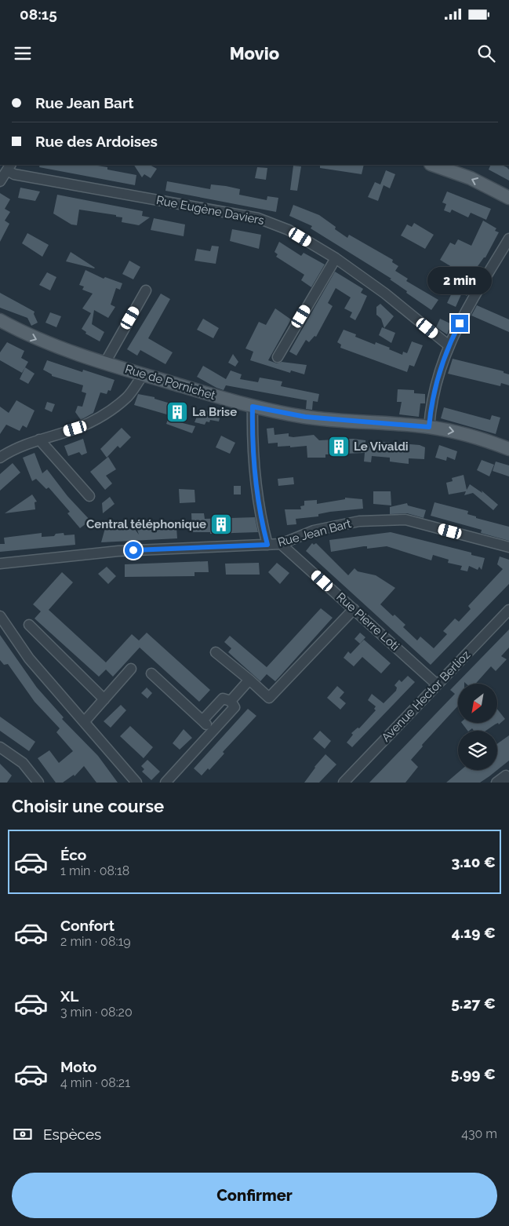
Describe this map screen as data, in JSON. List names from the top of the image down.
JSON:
{
  "streets": {
    "main road": ["Rue de Pornichet"],
    "street": [
      "Rue Eugène Daviers",
      "Rue Jean Bart",
      "Rue Pierre Loti",
      "Avenue Hector Berlioz"
    ]
  },
  "crossings": [
    ["Rue Jean Bart", "Rue Pierre Loti"],
    ["Rue Pierre Loti", "Avenue Hector Berlioz"]
  ],
  "one_way": ["Rue de Pornichet"],
  "places": {
    "building": ["La Brise", "Le Vivaldi", "Central téléphonique"]
  },
  "north": "bottom left",
  "page": {
    "status": "08:15",
    "header": "Movio",
    "banner": ["Rue Jean Bart", "Rue des Ardoises"],
    "bubble": "2 min",
    "heading": "Choisir une course",
    "list": [
      {
        "name": "Éco",
        "note": "1 min · 08:18",
        "value": "3.10 €"
      },
      {
        "name": "Confort",
        "note": "2 min · 08:19",
        "value": "4.19 €"
      },
      {
        "name": "XL",
        "note": "3 min · 08:20",
        "value": "5.27 €"
      },
      {
        "name": "Moto",
        "note": "4 min · 08:21",
        "value": "5.99 €"
      }
    ],
    "pay": ["Espèces", "430 m"],
    "buttons": "Confirmer"
  }
}
